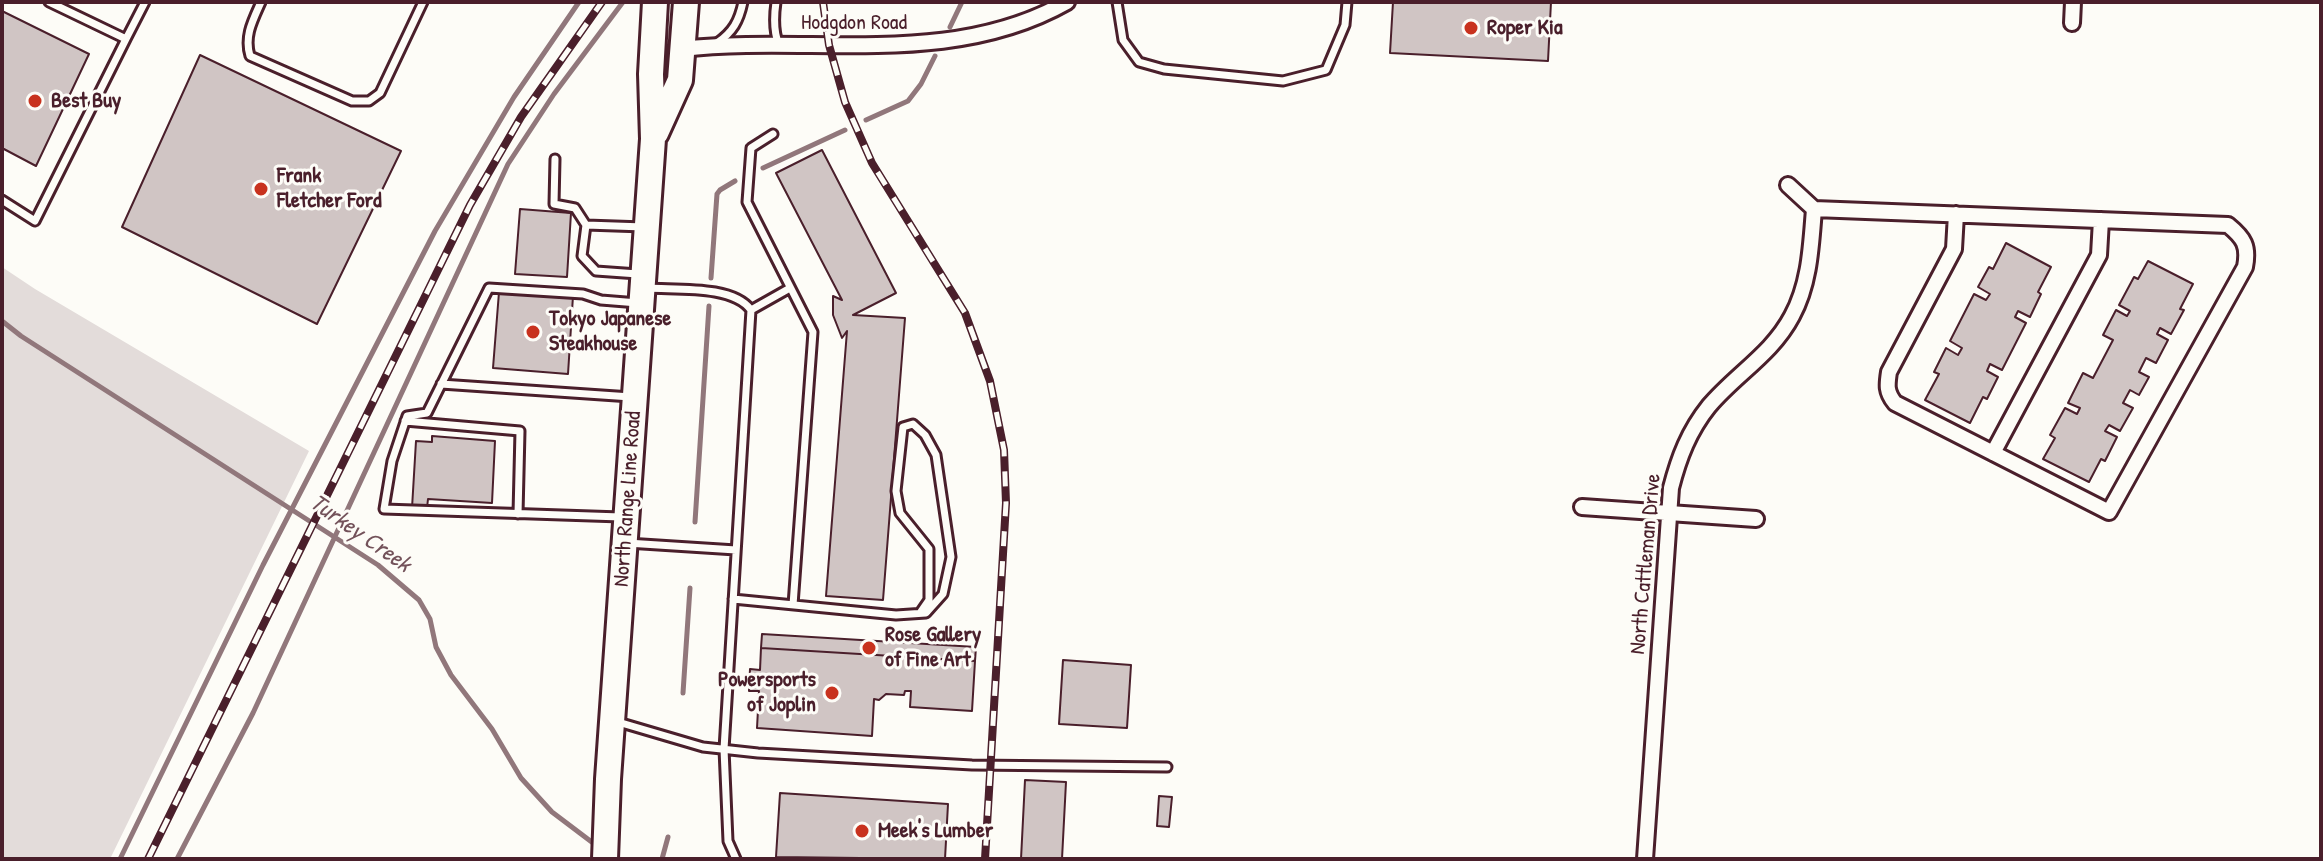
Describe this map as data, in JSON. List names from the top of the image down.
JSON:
{
  "streets": {
    "main road": ["North Range Line Road"],
    "street": ["Hodgdon Road", "North Cattleman Drive"]
  },
  "crossings": [
    ["Hodgdon Road", "North Range Line Road"]
  ],
  "water": ["Turkey Creek"],
  "places": [
    "Roper Kia",
    "Best Buy",
    "Frank Fletcher Ford",
    "Tokyo Japanese Steakhouse",
    "Rose Gallery of Fine Art",
    "Powersports of Joplin",
    "Meek's Lumber"
  ]
}
